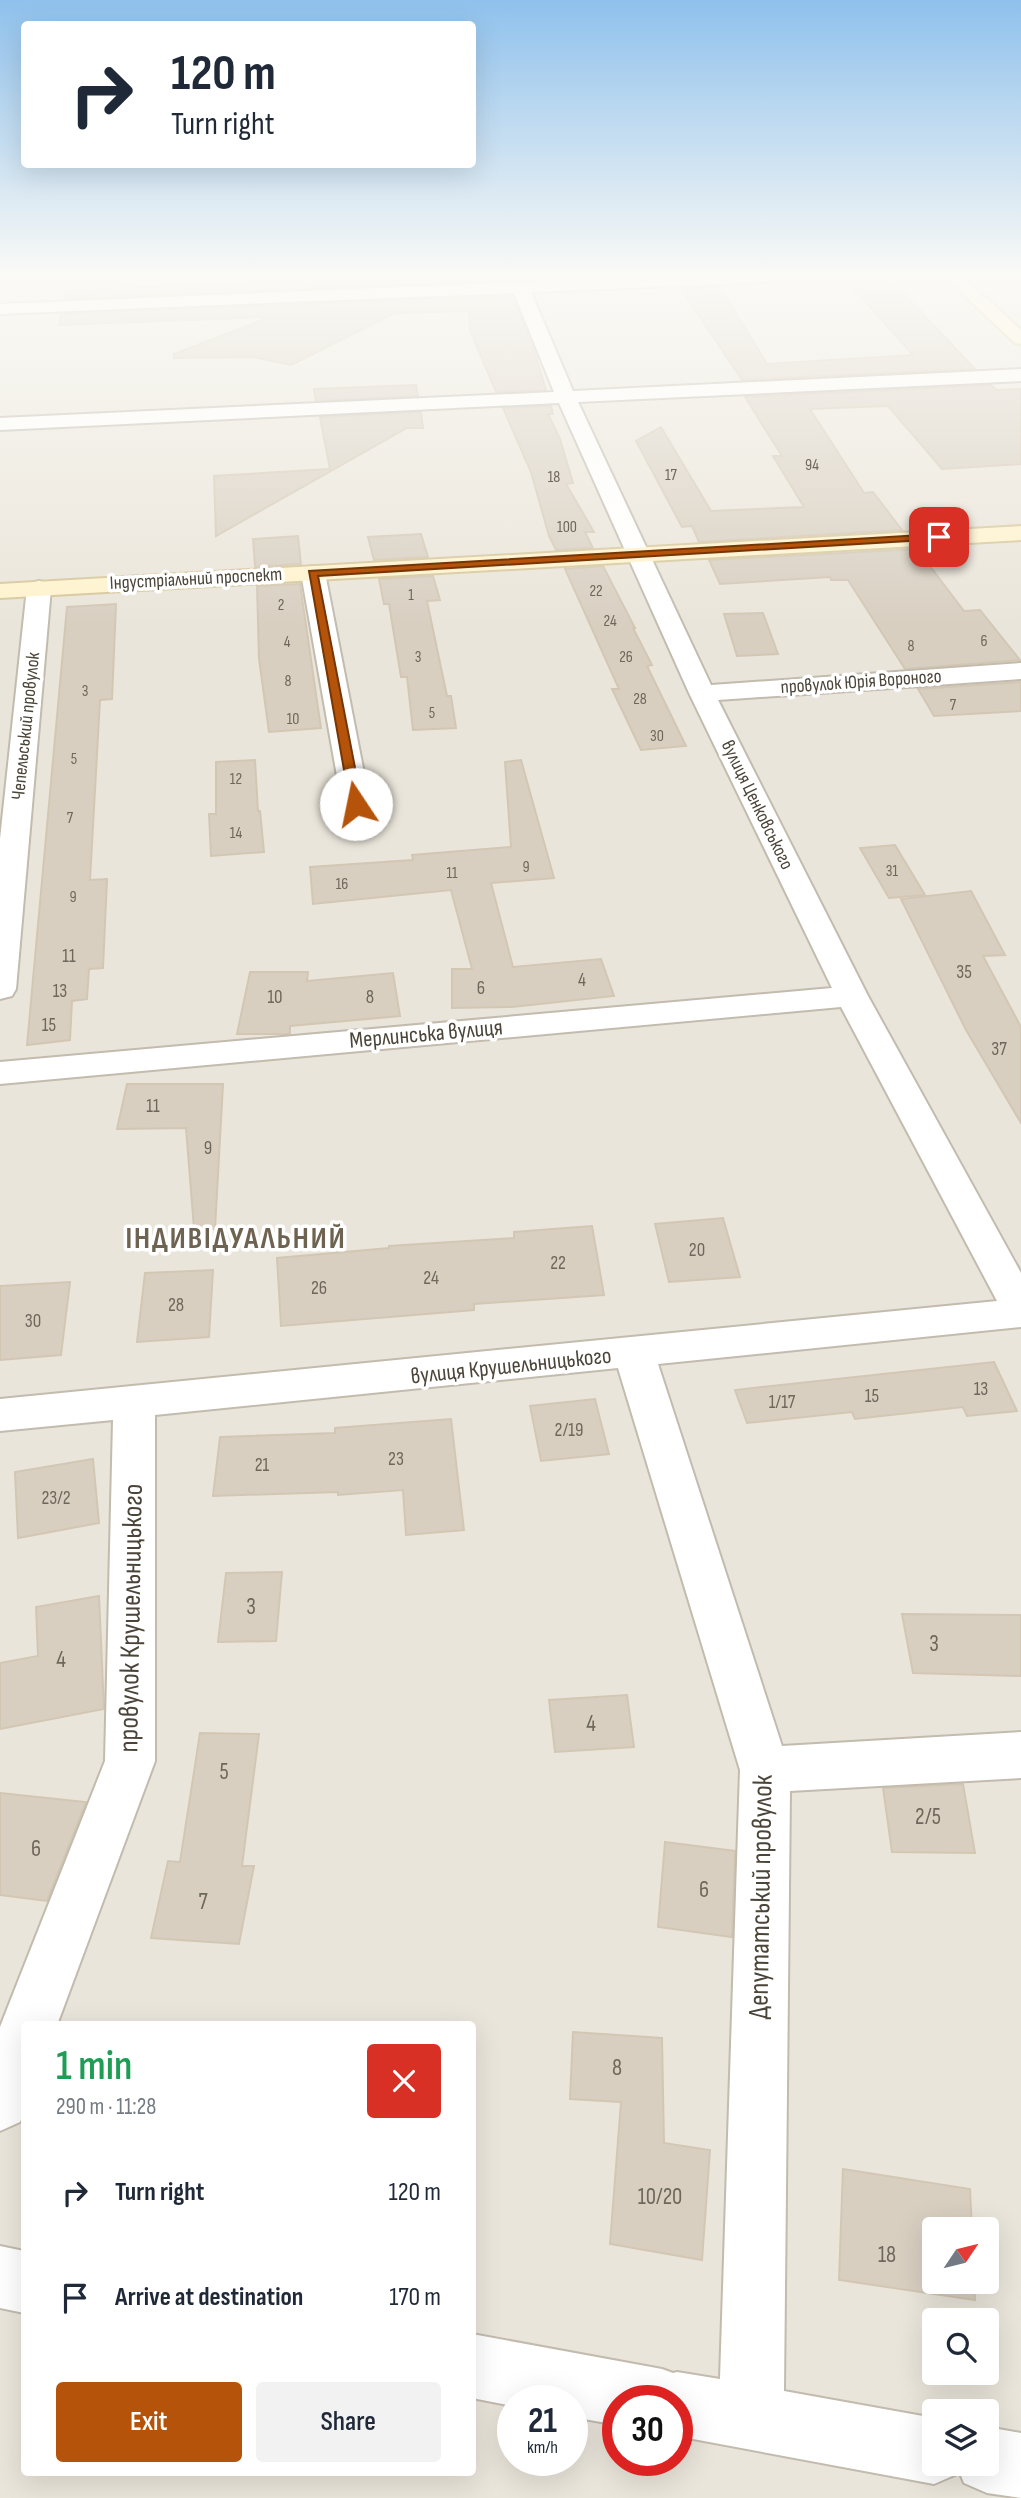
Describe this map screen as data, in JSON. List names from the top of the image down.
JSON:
{
  "streets": {
    "street": [
      "Індустріальний проспект",
      "провулок Юрія Вороного",
      "Чепельський провулок",
      "вулиця Ценковського",
      "Мерлинська вулиця",
      "вулиця Крушельницького",
      "провулок Крушельницького",
      "Депутатський провулок"
    ]
  },
  "crossings": [
    ["Індустріальний проспект", "Чепельський провулок"],
    ["Індустріальний проспект", "вулиця Ценковського"],
    ["провулок Юрія Вороного", "вулиця Ценковського"],
    ["вулиця Ценковського", "Мерлинська вулиця"],
    ["вулиця Ценковського", "вулиця Крушельницького"],
    ["вулиця Крушельницького", "провулок Крушельницького"],
    ["вулиця Крушельницького", "Депутатський провулок"]
  ],
  "districts": ["ІНДИВІДУАЛЬНИЙ"],
  "house_numbers": [
    "94",
    "17",
    "18",
    "100",
    "22",
    "1",
    "2",
    "24",
    "6",
    "4",
    "8",
    "3",
    "26",
    "8",
    "3",
    "28",
    "7",
    "5",
    "10",
    "30",
    "5",
    "12",
    "7",
    "14",
    "9",
    "31",
    "11",
    "16",
    "9",
    "11",
    "35",
    "4",
    "6",
    "13",
    "10",
    "8",
    "15",
    "37",
    "11",
    "9",
    "20",
    "22",
    "24",
    "26",
    "28",
    "30",
    "13",
    "15",
    "1/17",
    "2/19",
    "23",
    "21",
    "23/2",
    "3",
    "3",
    "4",
    "4",
    "5",
    "2/5",
    "6",
    "6",
    "7",
    "8",
    "10/20",
    "18"
  ],
  "north": "top right",
  "page": {
    "turn": ["120 m", "Turn right"],
    "heading": ["1 min", "290 m · 11:28"],
    "list": [
      {
        "name": "Turn right",
        "value": "120 m"
      },
      {
        "name": "Arrive at destination",
        "value": "170 m"
      }
    ],
    "buttons": ["Exit", "Share"],
    "speed": "21 km/h",
    "limit": "30"
  }
}
